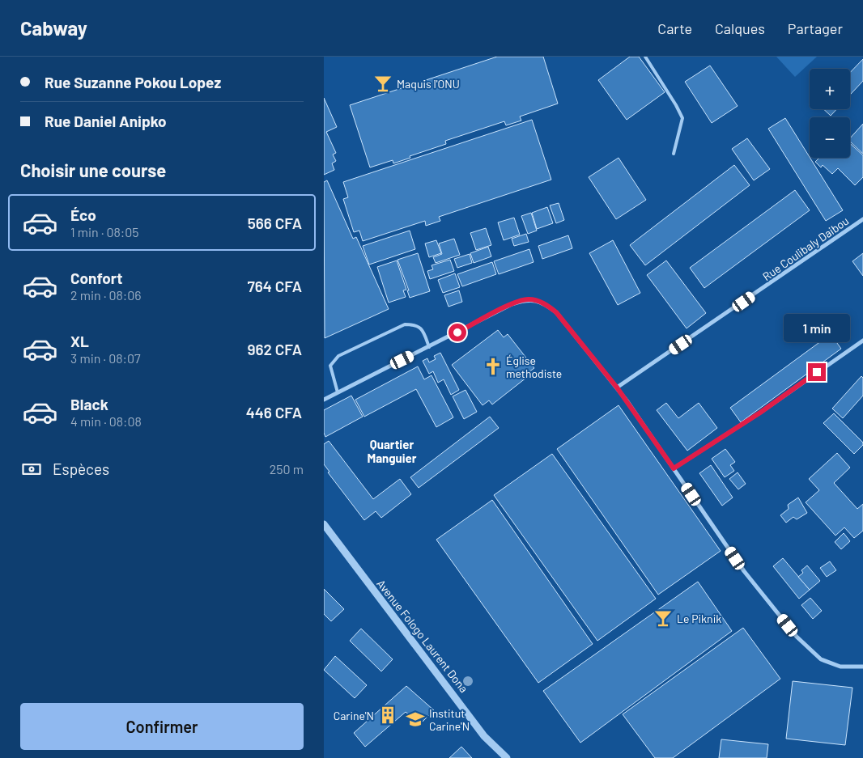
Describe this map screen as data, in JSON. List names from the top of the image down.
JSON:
{
  "streets": {
    "street": ["Rue Coulibaly Daibou", "Avenue Fologo Laurent Dona"]
  },
  "districts": ["Quartier Manguier"],
  "places": {
    "bar": ["Maquis l'ONU", "Le Piknik"],
    "church": ["Église methodiste"],
    "building": ["Carine'N"],
    "school or university": ["Institut Carine'N"]
  },
  "page": {
    "header": "Cabway",
    "nav": ["Carte", "Calques", "Partager"],
    "banner": ["Rue Suzanne Pokou Lopez", "Rue Daniel Anipko"],
    "map_buttons": ["+", "−"],
    "heading": "Choisir une course",
    "list": [
      {
        "name": "Éco",
        "note": "1 min · 08:05",
        "value": "566 CFA"
      },
      {
        "name": "Confort",
        "note": "2 min · 08:06",
        "value": "764 CFA"
      },
      {
        "name": "XL",
        "note": "3 min · 08:07",
        "value": "962 CFA"
      },
      {
        "name": "Black",
        "note": "4 min · 08:08",
        "value": "446 CFA"
      }
    ],
    "bubble": "1 min",
    "pay": ["Espèces", "250 m"],
    "buttons": "Confirmer"
  }
}
